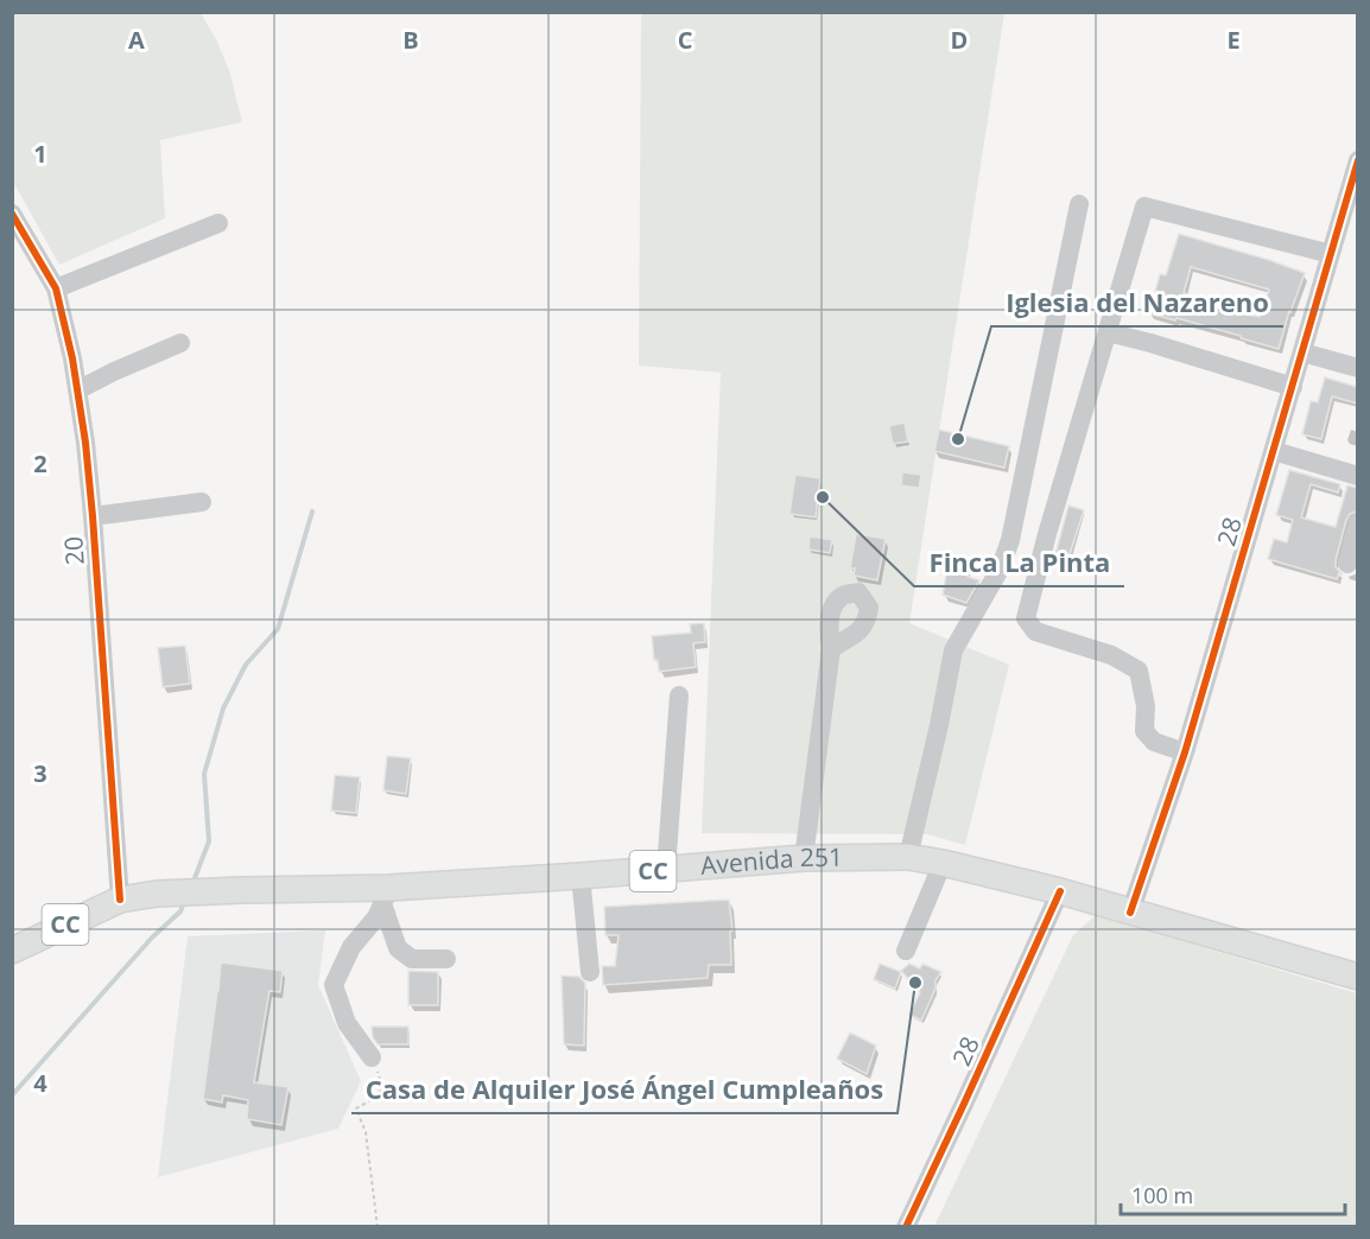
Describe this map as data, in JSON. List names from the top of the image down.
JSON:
{
  "streets": {
    "main road": ["Avenida 251", "CC"],
    "street": ["28", "20"]
  },
  "crossings": [
    ["28", "Avenida 251"],
    ["20", "Avenida 251"]
  ],
  "places": ["Iglesia del Nazareno", "Finca La Pinta", "Casa de Alquiler José Ángel Cumpleaños"],
  "scale_bar": "100 m",
  "grid": {
    "columns": [
      "A",
      "B",
      "C",
      "D",
      "E"
    ],
    "rows": [
      "1",
      "2",
      "3",
      "4"
    ]
  }
}
